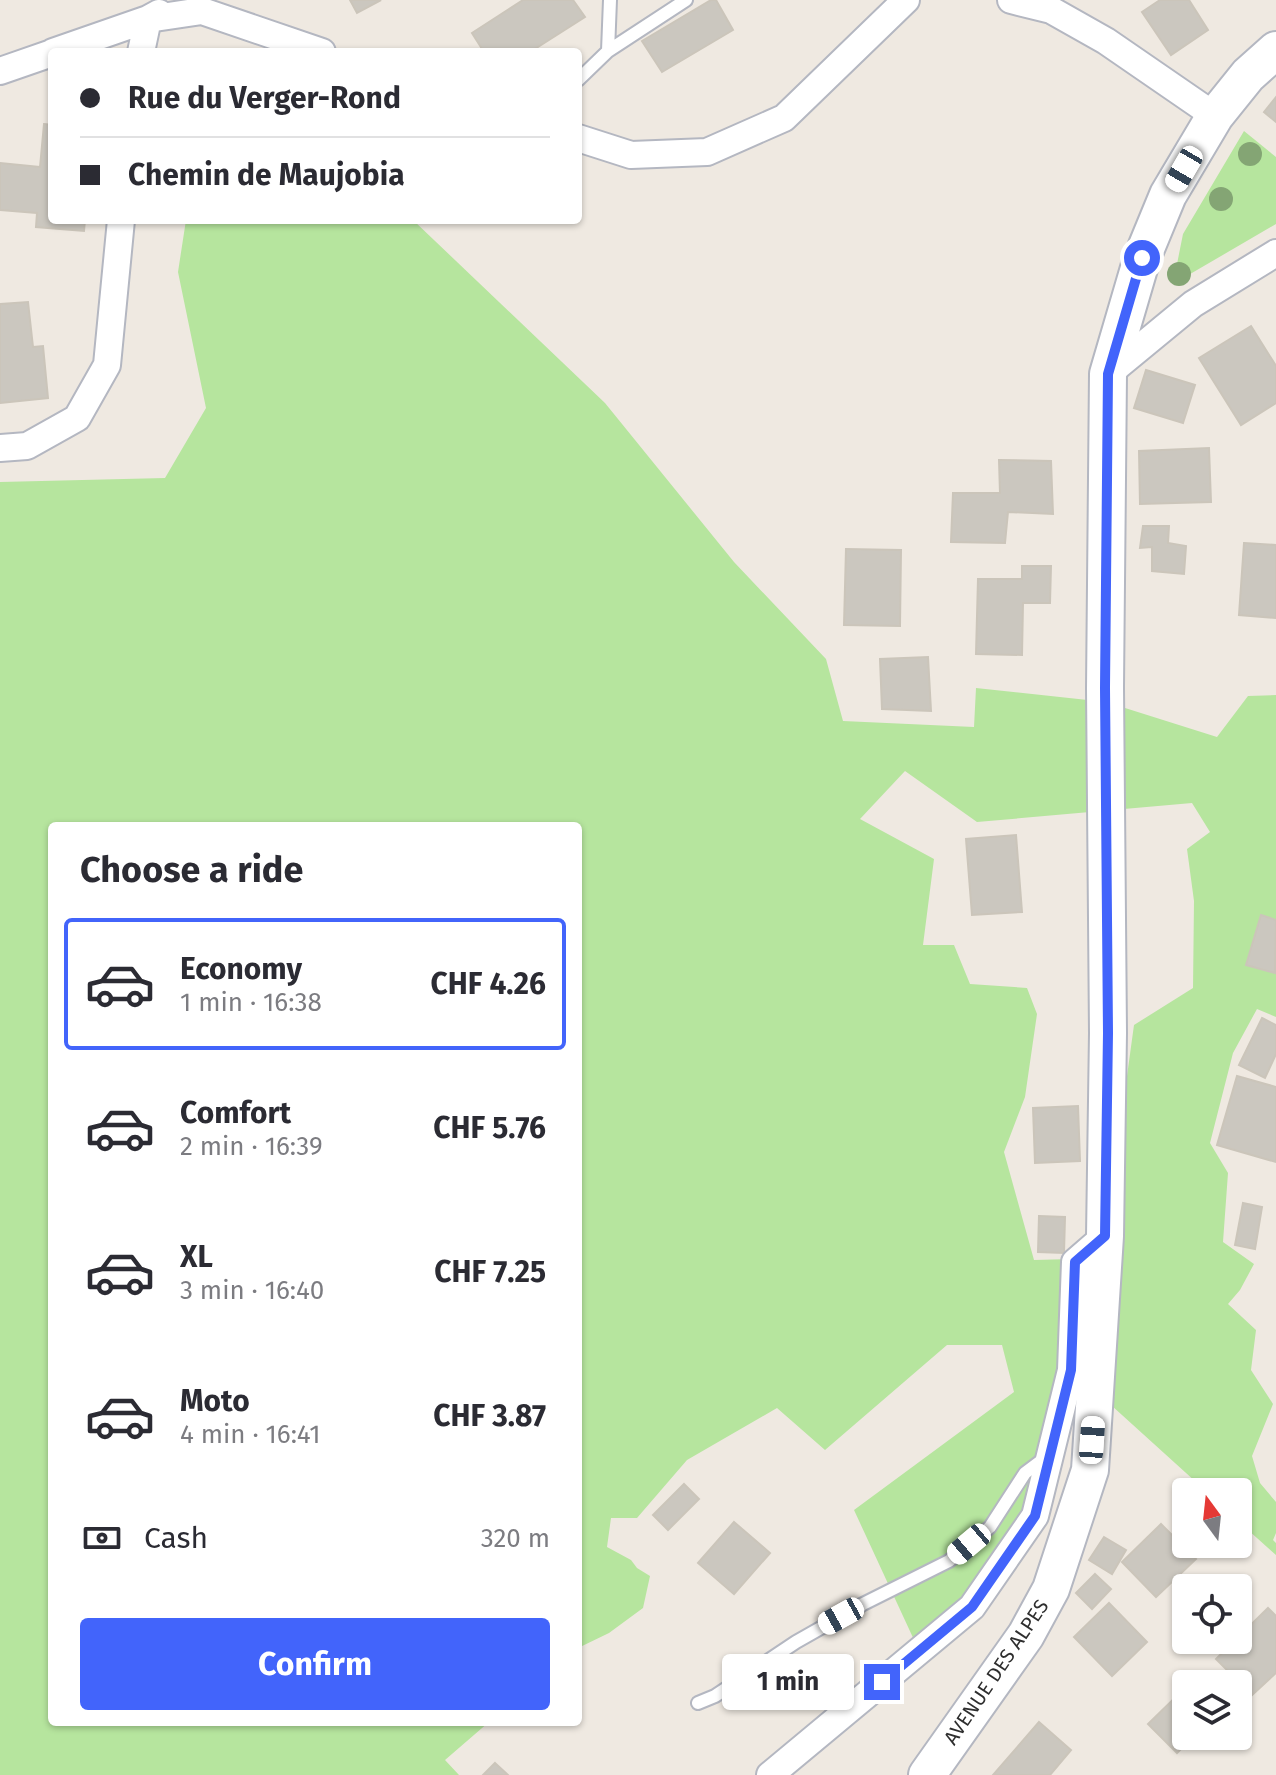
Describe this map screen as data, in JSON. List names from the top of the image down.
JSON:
{
  "streets": {
    "main road": ["AVENUE DES ALPES"]
  },
  "north": "top",
  "page": {
    "banner": ["Rue du Verger-Rond", "Chemin de Maujobia"],
    "heading": "Choose a ride",
    "list": [
      {
        "name": "Economy",
        "note": "1 min · 16:38",
        "value": "CHF 4.26"
      },
      {
        "name": "Comfort",
        "note": "2 min · 16:39",
        "value": "CHF 5.76"
      },
      {
        "name": "XL",
        "note": "3 min · 16:40",
        "value": "CHF 7.25"
      },
      {
        "name": "Moto",
        "note": "4 min · 16:41",
        "value": "CHF 3.87"
      }
    ],
    "pay": ["Cash", "320 m"],
    "buttons": "Confirm",
    "bubble": "1 min"
  }
}
